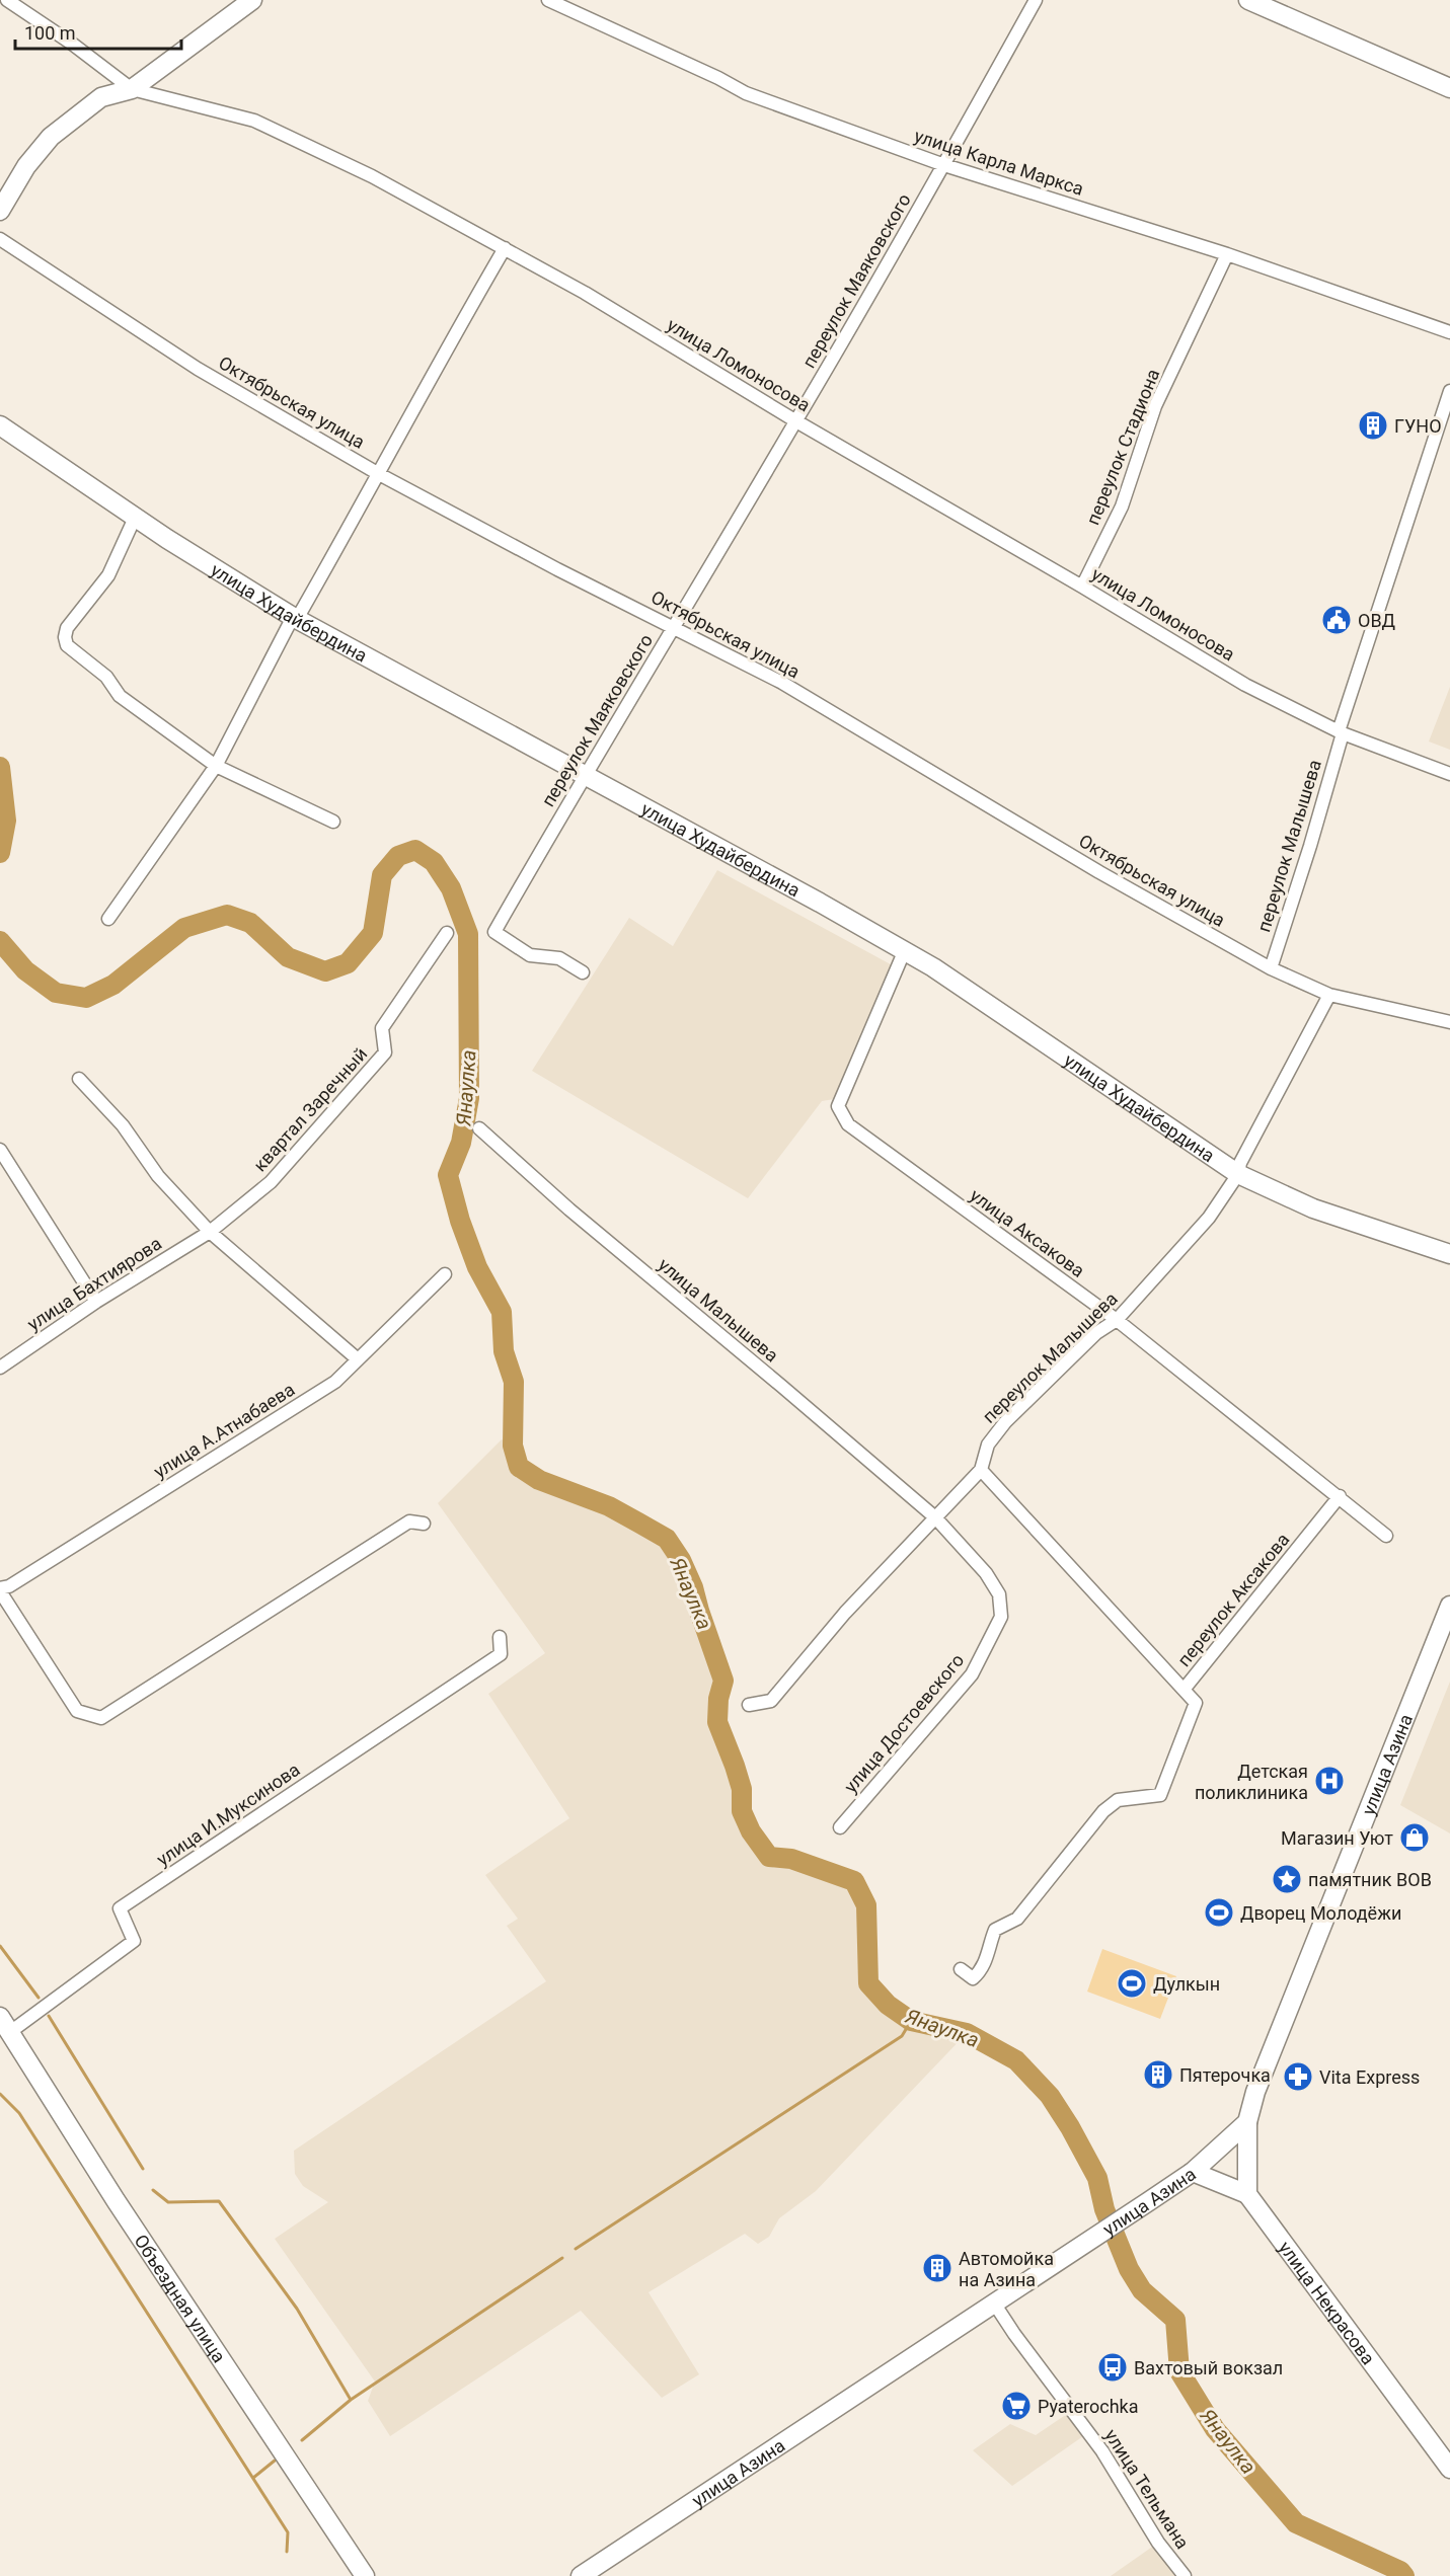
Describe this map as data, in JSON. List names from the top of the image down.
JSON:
{
  "streets": {
    "street": [
      "улица Карла Маркса",
      "переулок Маяковского",
      "улица Ломоносова",
      "Октябрьская улица",
      "переулок Стадиона",
      "улица Худайбердина",
      "переулок Малышева",
      "квартал Заречный",
      "улица Аксакова",
      "улица Бахтиярова",
      "улица Малышева",
      "улица А.Атнабаева",
      "переулок Аксакова",
      "улица Достоевского",
      "улица Азина",
      "улица И.Муксинова",
      "Объездная улица",
      "улица Некрасова",
      "улица Тельмана"
    ]
  },
  "crossings": [
    ["улица Карла Маркса", "переулок Маяковского"],
    ["улица Карла Маркса", "переулок Стадиона"],
    ["переулок Маяковского", "улица Ломоносова"],
    ["переулок Маяковского", "Октябрьская улица"],
    ["переулок Маяковского", "улица Худайбердина"],
    ["улица Ломоносова", "переулок Стадиона"],
    ["улица Ломоносова", "переулок Малышева"],
    ["Октябрьская улица", "переулок Малышева"],
    ["улица Худайбердина", "переулок Малышева"],
    ["улица Худайбердина", "улица Аксакова"],
    ["переулок Малышева", "улица Аксакова"],
    ["переулок Малышева", "улица Малышева"],
    ["переулок Малышева", "улица Достоевского"],
    ["квартал Заречный", "улица Бахтиярова"],
    ["улица Аксакова", "переулок Аксакова"],
    ["улица Малышева", "улица Достоевского"],
    ["улица Азина", "улица Тельмана"],
    ["улица И.Муксинова", "Объездная улица"]
  ],
  "water": ["Янаулка"],
  "places": {
    "building": ["ГУНО", "Пятерочка", "Автомойка на Азина"],
    "public building": ["ОВД"],
    "hospital": ["Детская поликлиника"],
    "shop": ["Магазин Уют"],
    "place": ["памятник ВОВ"],
    "sports": ["Дворец Молодёжи", "Дулкын"],
    "pharmacy": ["Vita Express"],
    "bus stop": ["Вахтовый вокзал"],
    "supermarket": ["Pyaterochka"]
  },
  "scale_bar": "100 m"
}
